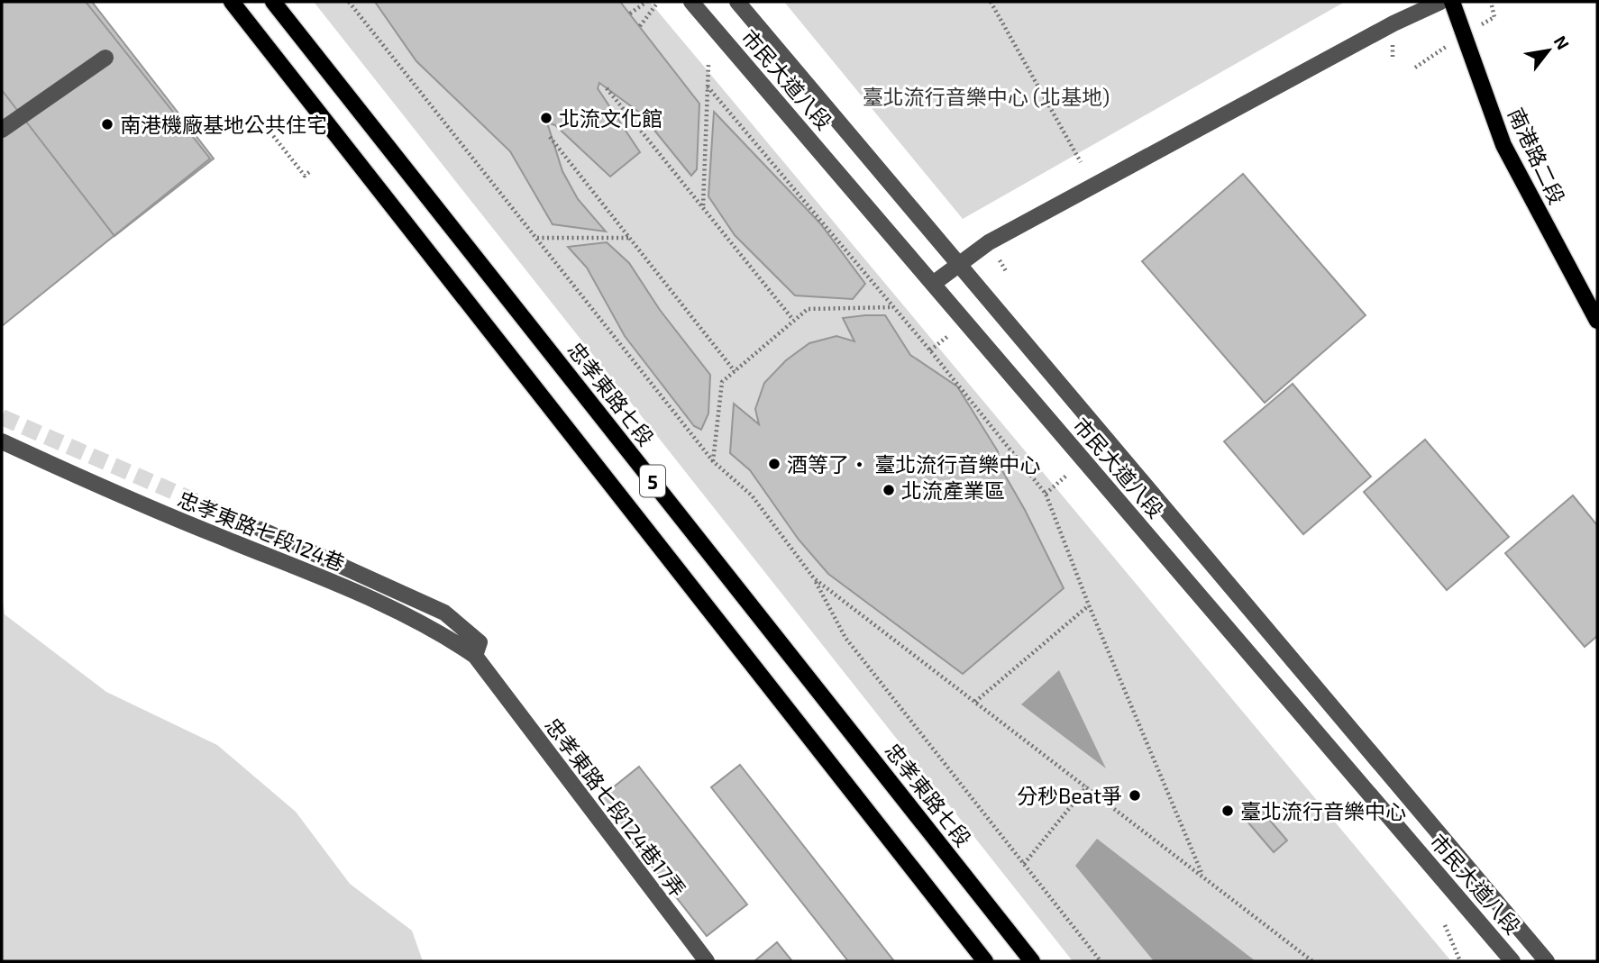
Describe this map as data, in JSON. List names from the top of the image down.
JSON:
{
  "streets": {
    "main road": ["南港路二段", "忠孝東路七段", "5"],
    "street": ["市民大道八段", "忠孝東路七段124巷", "忠孝東路七段124巷17弄"]
  },
  "crossings": [
    ["忠孝東路七段124巷", "忠孝東路七段124巷17弄"]
  ],
  "parks": ["臺北流行音樂中心 (北基地)"],
  "places": [
    "北流文化館",
    "南港機廠基地公共住宅",
    "酒等了・ 臺北流行音樂中心",
    "北流產業區",
    "分秒Beat爭",
    "臺北流行音樂中心"
  ],
  "north": "top right"
}
